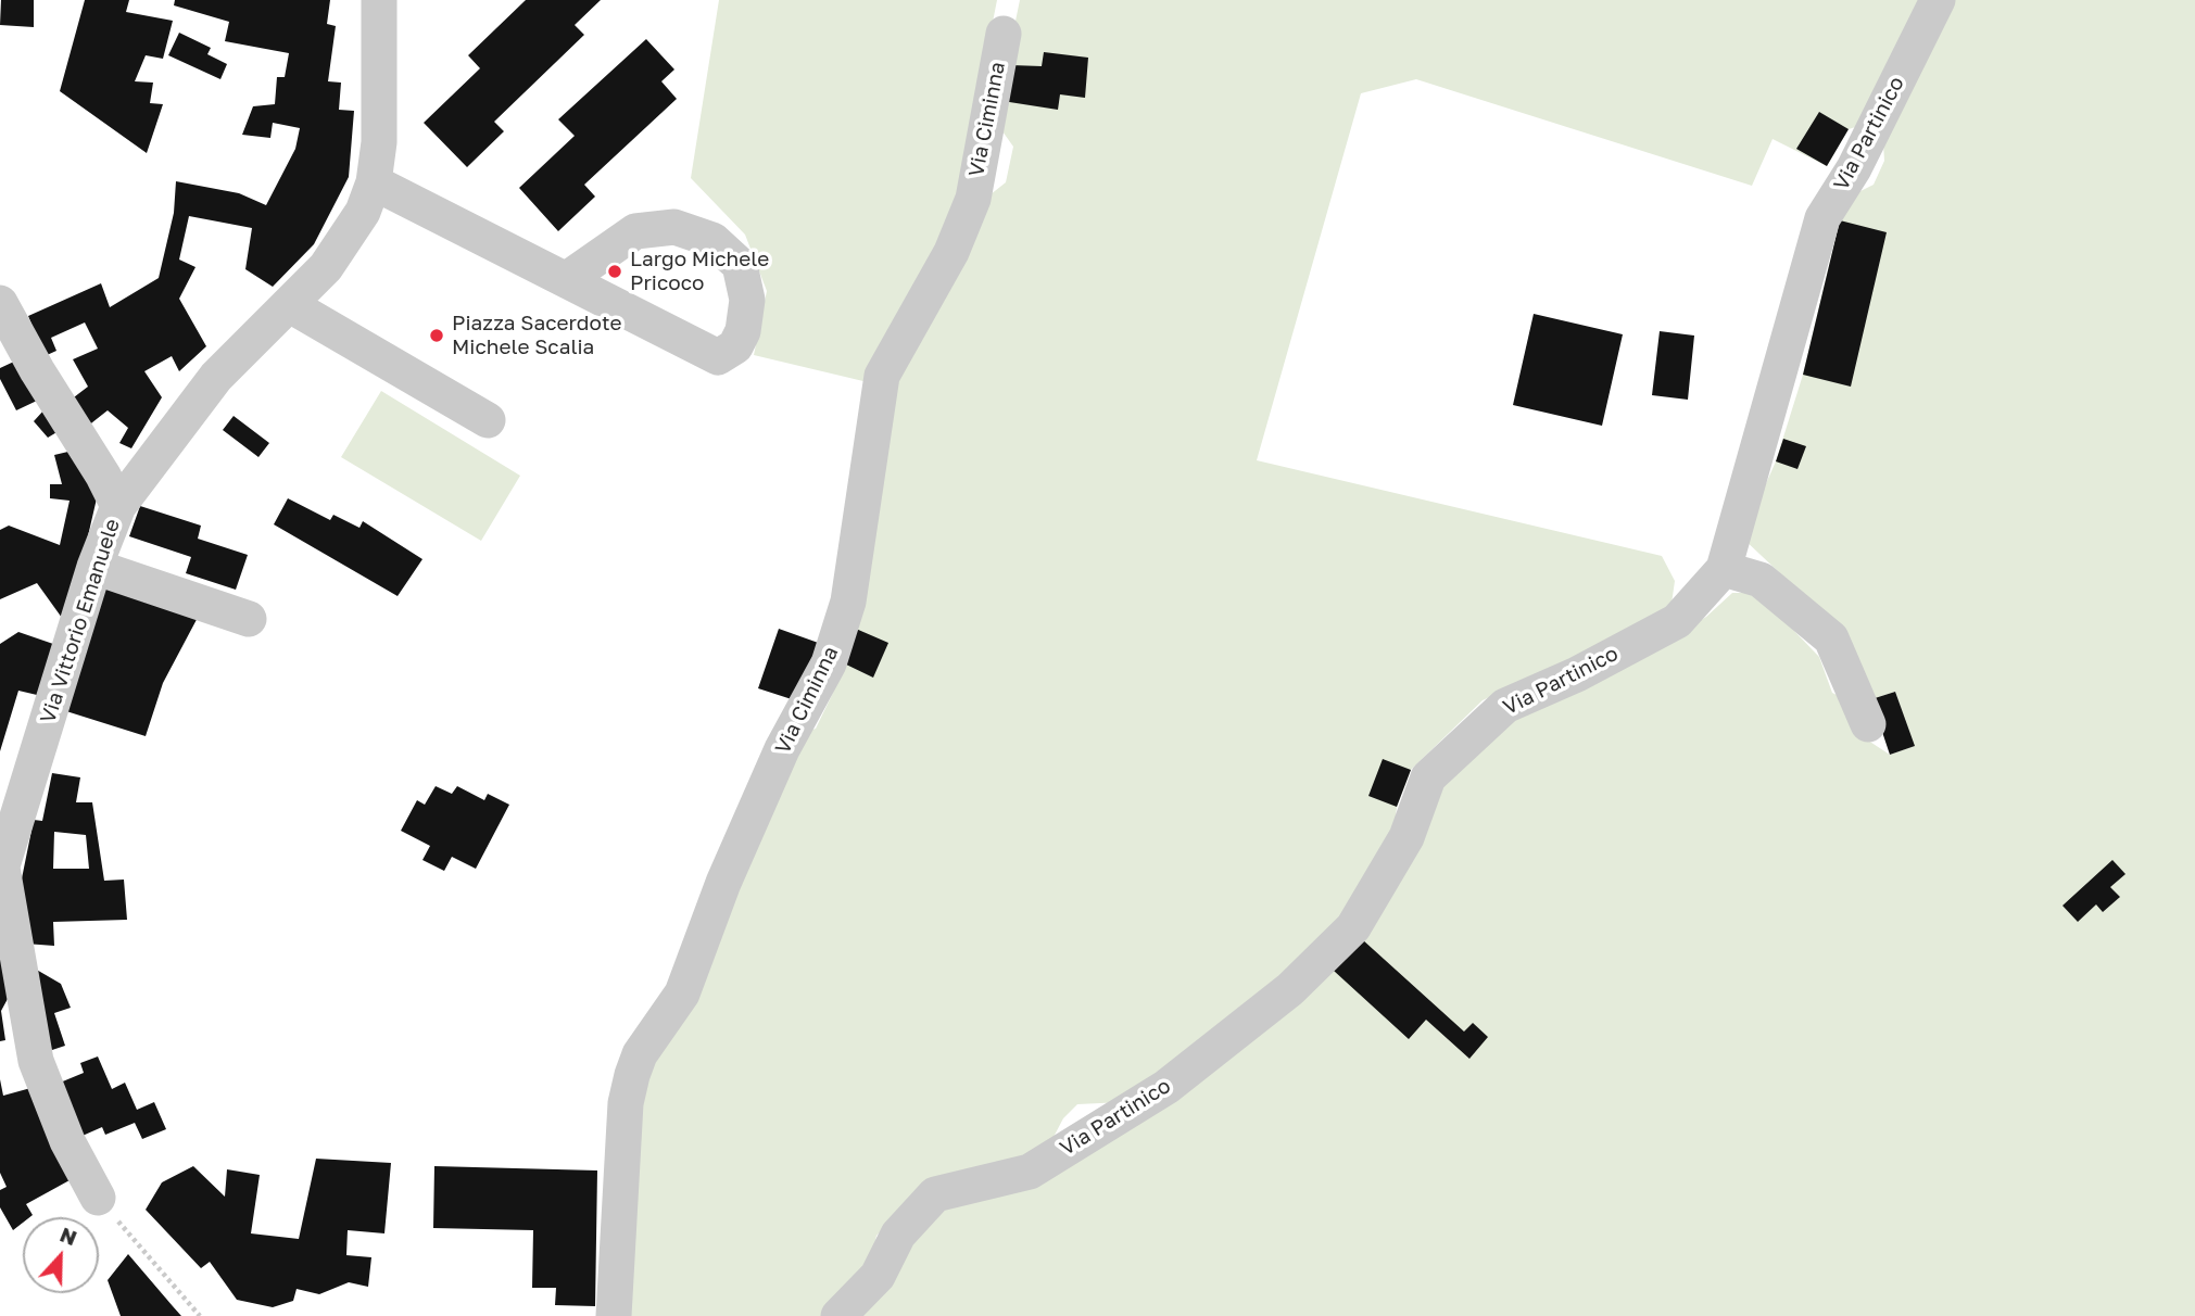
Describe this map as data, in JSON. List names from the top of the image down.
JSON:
{
  "streets": {
    "street": ["Via Ciminna", "Via Partinico", "Via Vittorio Emanuele"]
  },
  "places": ["Largo Michele Pricoco", "Piazza Sacerdote Michele Scalia"],
  "north": "top"
}
